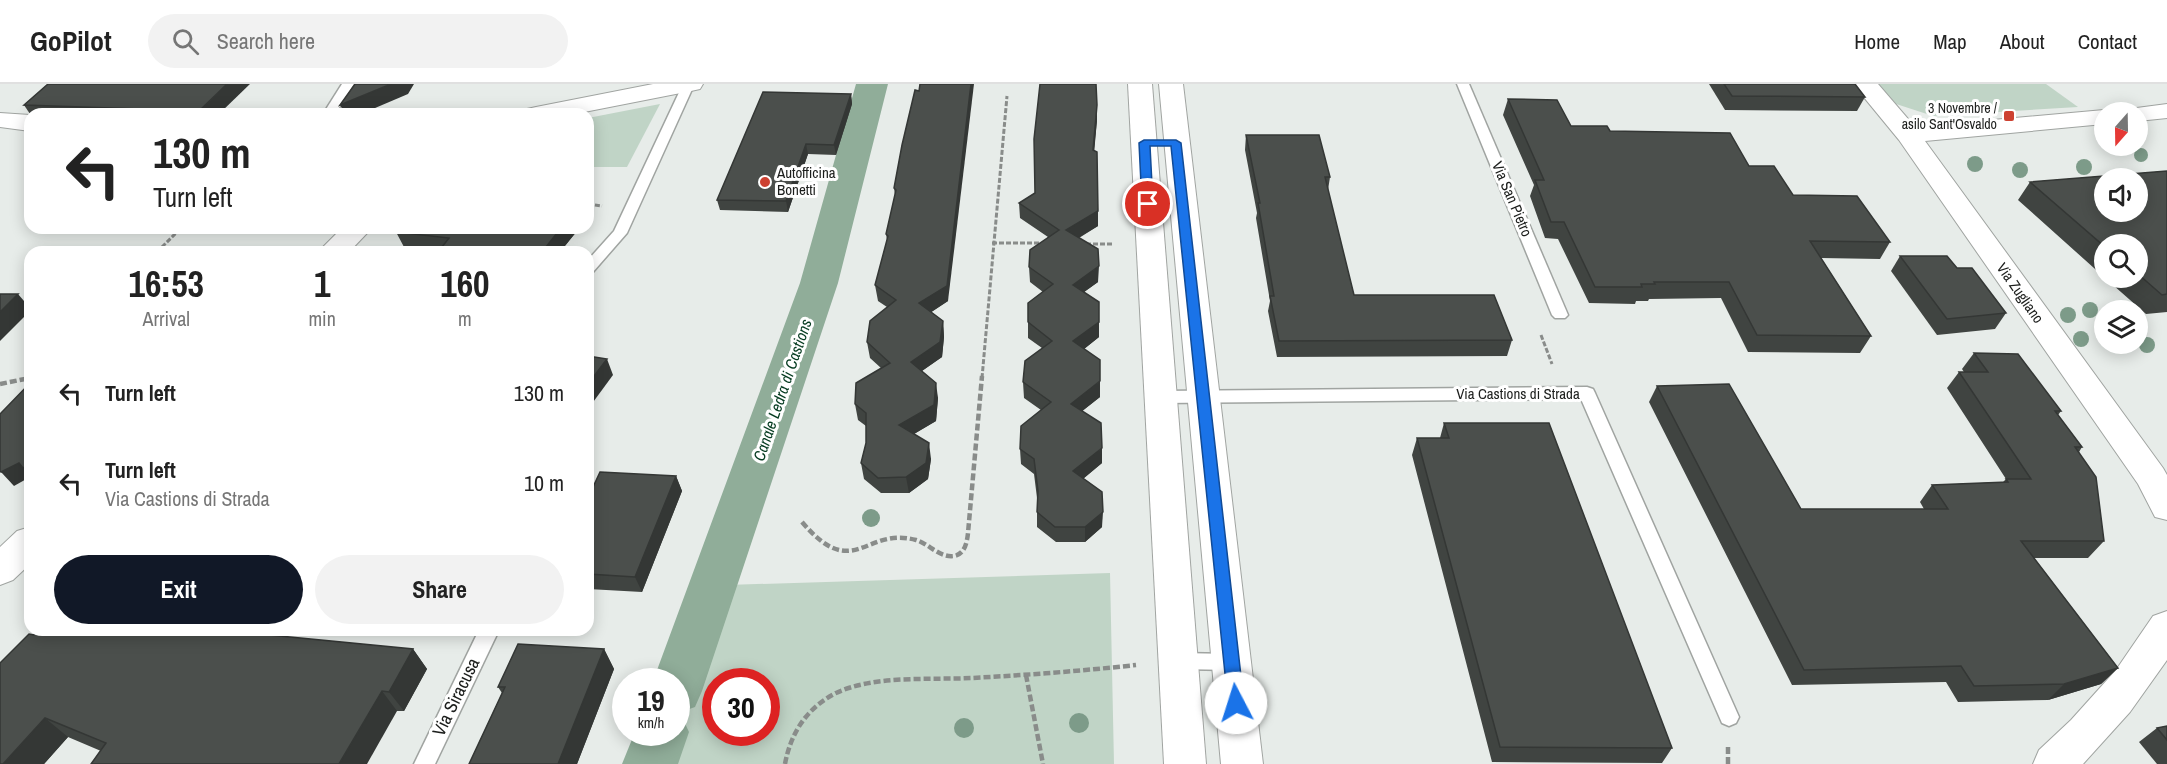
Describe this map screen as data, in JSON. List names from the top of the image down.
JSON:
{
  "streets": {
    "street": ["Via Zugliano"],
    "lane": ["Via San Pietro", "Via Castions di Strada", "Via Siracusa"]
  },
  "water": ["Canale Ledra di Castions"],
  "places": {
    "transit": ["3 Novembre / asilo Sant'Osvaldo"],
    "other": ["Autofficina Bonetti"]
  },
  "north": "bottom",
  "page": {
    "header": "GoPilot",
    "search": "Search here",
    "nav": [
      "Home",
      "Map",
      "About",
      "Contact"
    ],
    "turn": ["130 m", "Turn left"],
    "eta": [
      "16:53",
      "Arrival",
      "1",
      "min",
      "160",
      "m"
    ],
    "list": [
      {
        "name": "Turn left",
        "value": "130 m"
      },
      {
        "name": "Turn left",
        "note": "Via Castions di Strada",
        "value": "10 m"
      }
    ],
    "buttons": ["Exit", "Share"],
    "speed": "19 km/h",
    "limit": "30"
  }
}
